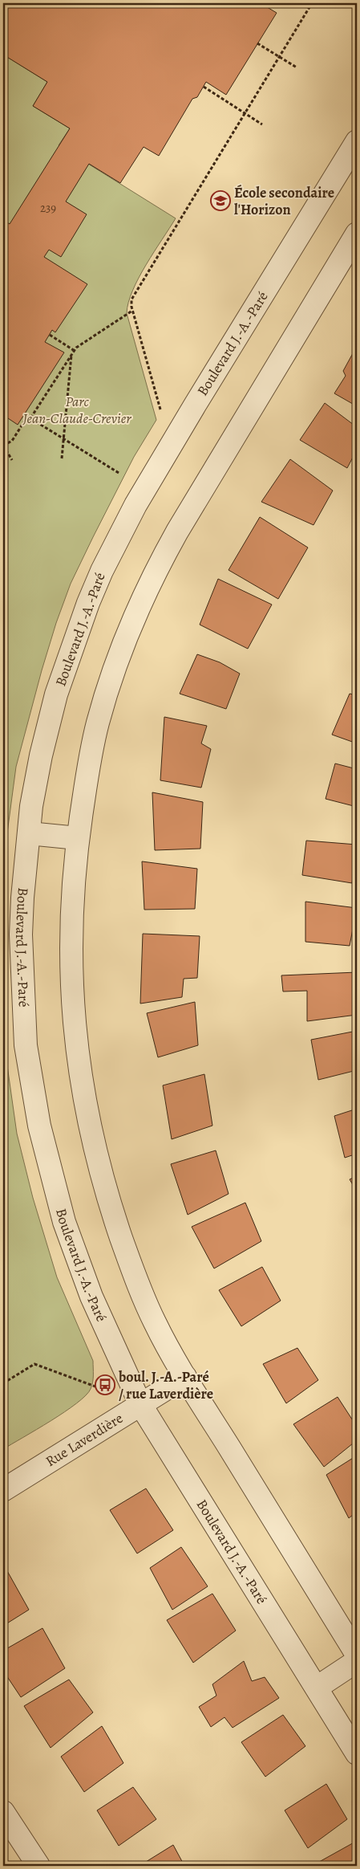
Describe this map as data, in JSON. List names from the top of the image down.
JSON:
{
  "streets": {
    "street": ["Boulevard J.-A.-Paré", "Rue Laverdière"]
  },
  "crossings": [
    ["Boulevard J.-A.-Paré", "Rue Laverdière"]
  ],
  "parks": ["Parc Jean-Claude-Crevier"],
  "places": {
    "school or university": ["École secondaire l'Horizon"],
    "bus stop": ["boul. J.-A.-Paré / rue Laverdière"]
  },
  "house_numbers": ["239"]
}
